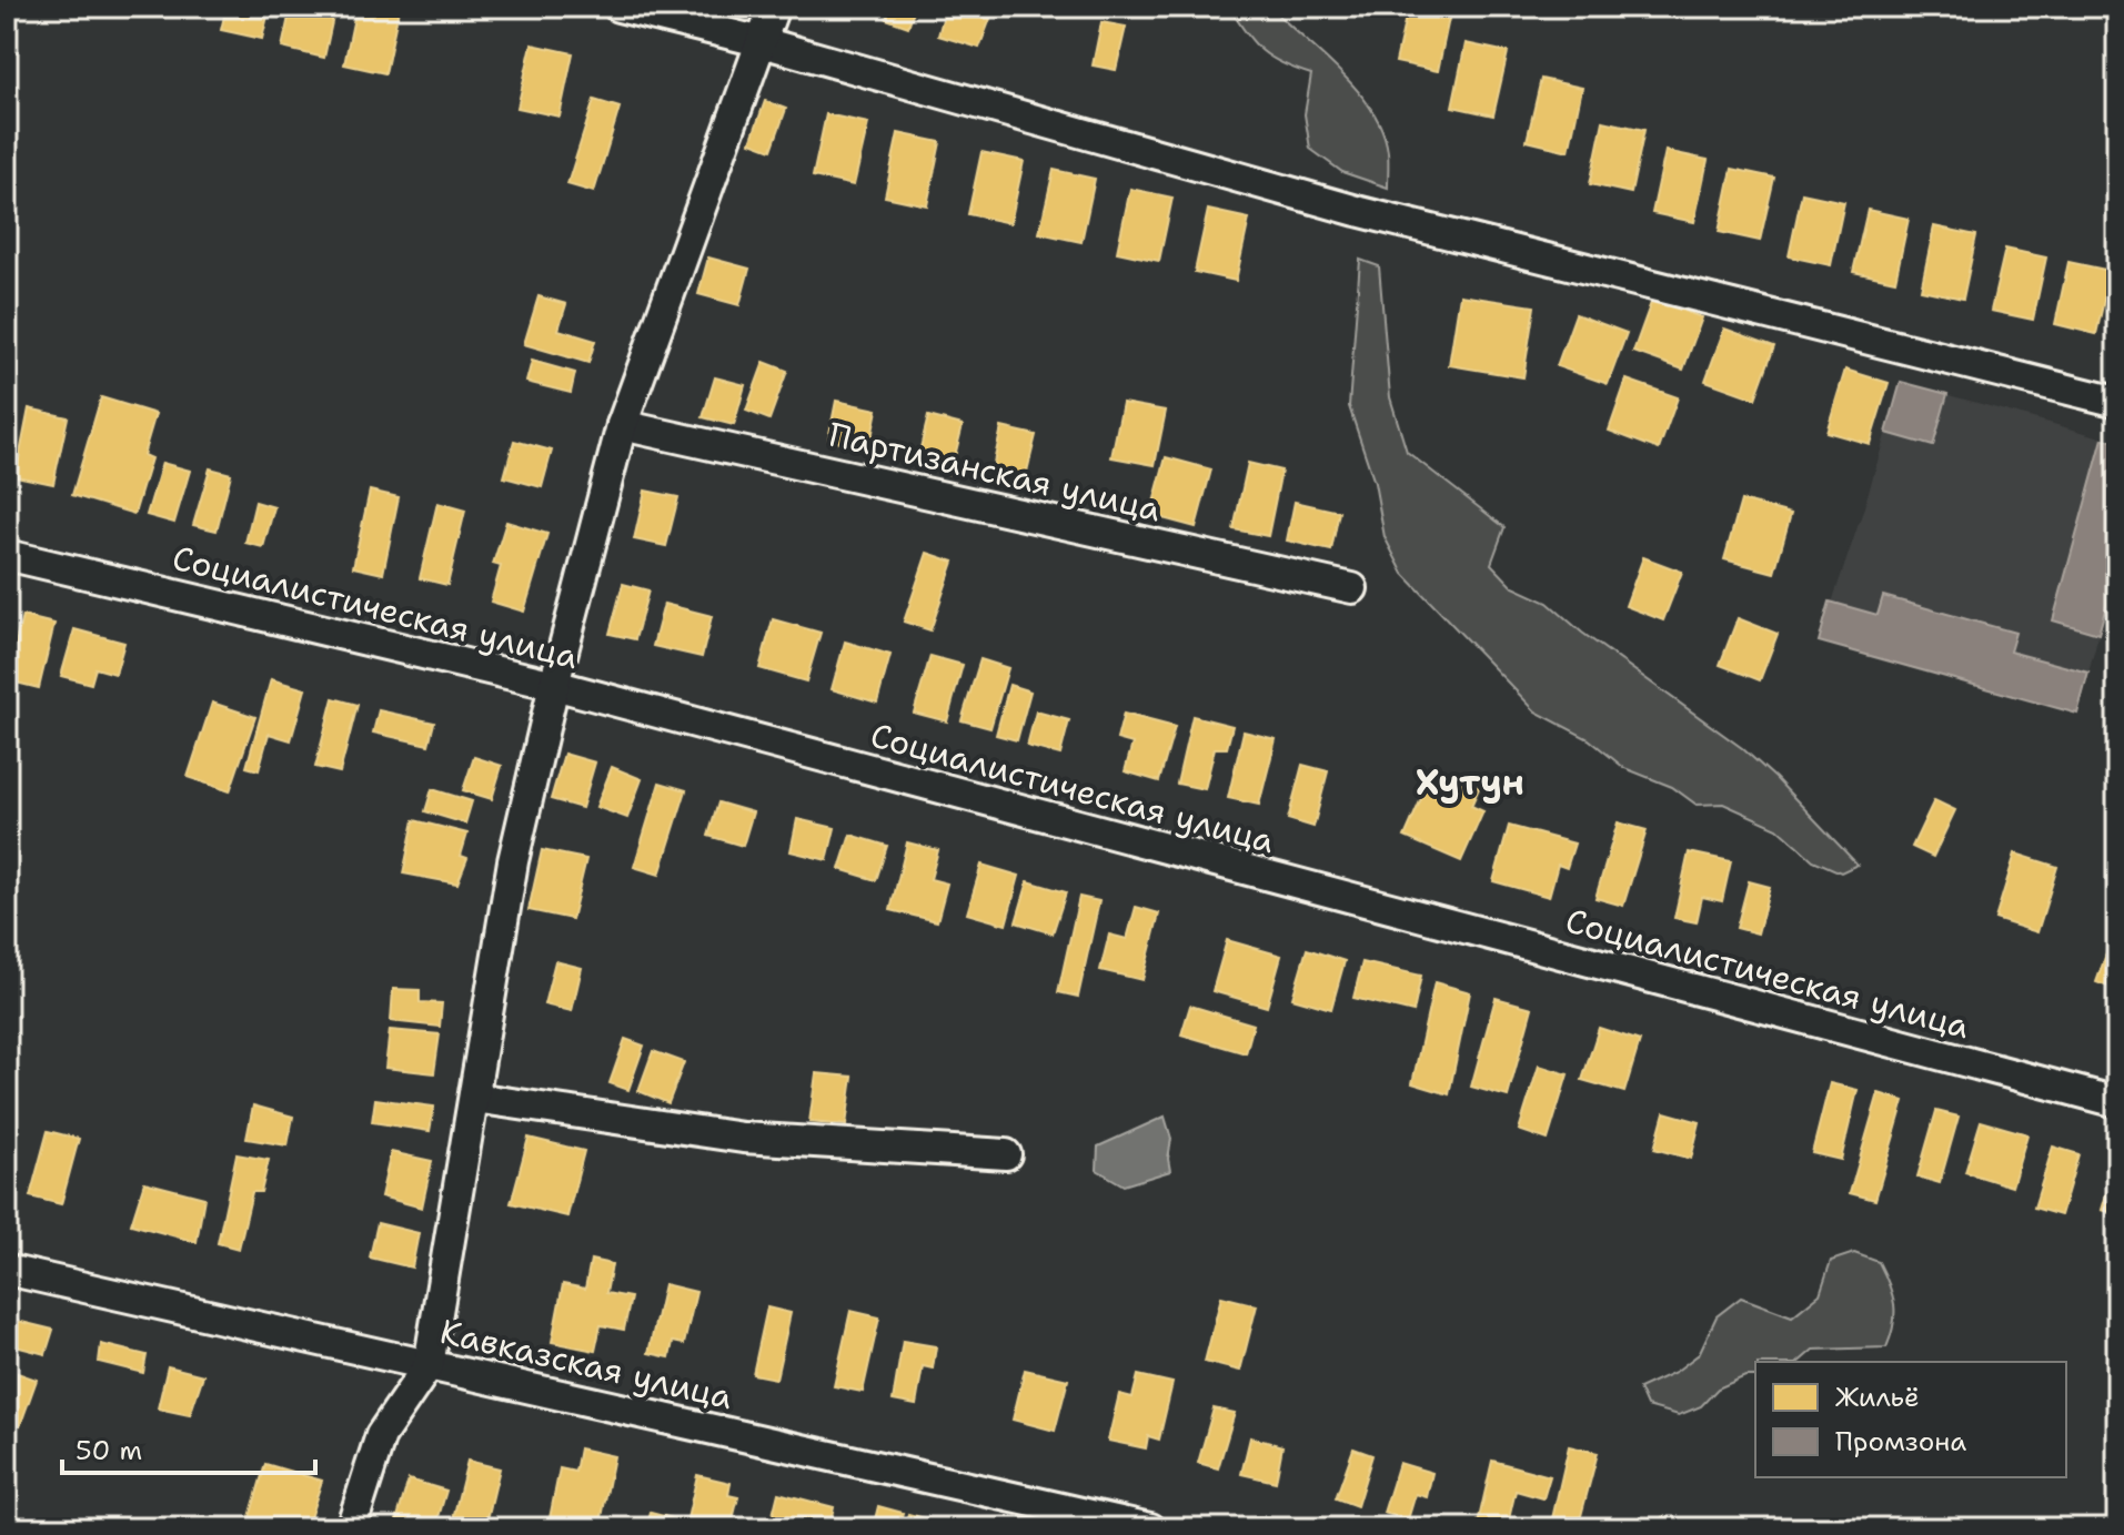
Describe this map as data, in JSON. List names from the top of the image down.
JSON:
{
  "streets": {
    "street": ["Партизанская улица", "Социалистическая улица", "Кавказская улица"]
  },
  "districts": ["Хутун"],
  "legend": ["Жильё", "Промзона"],
  "scale_bar": "50 m"
}
